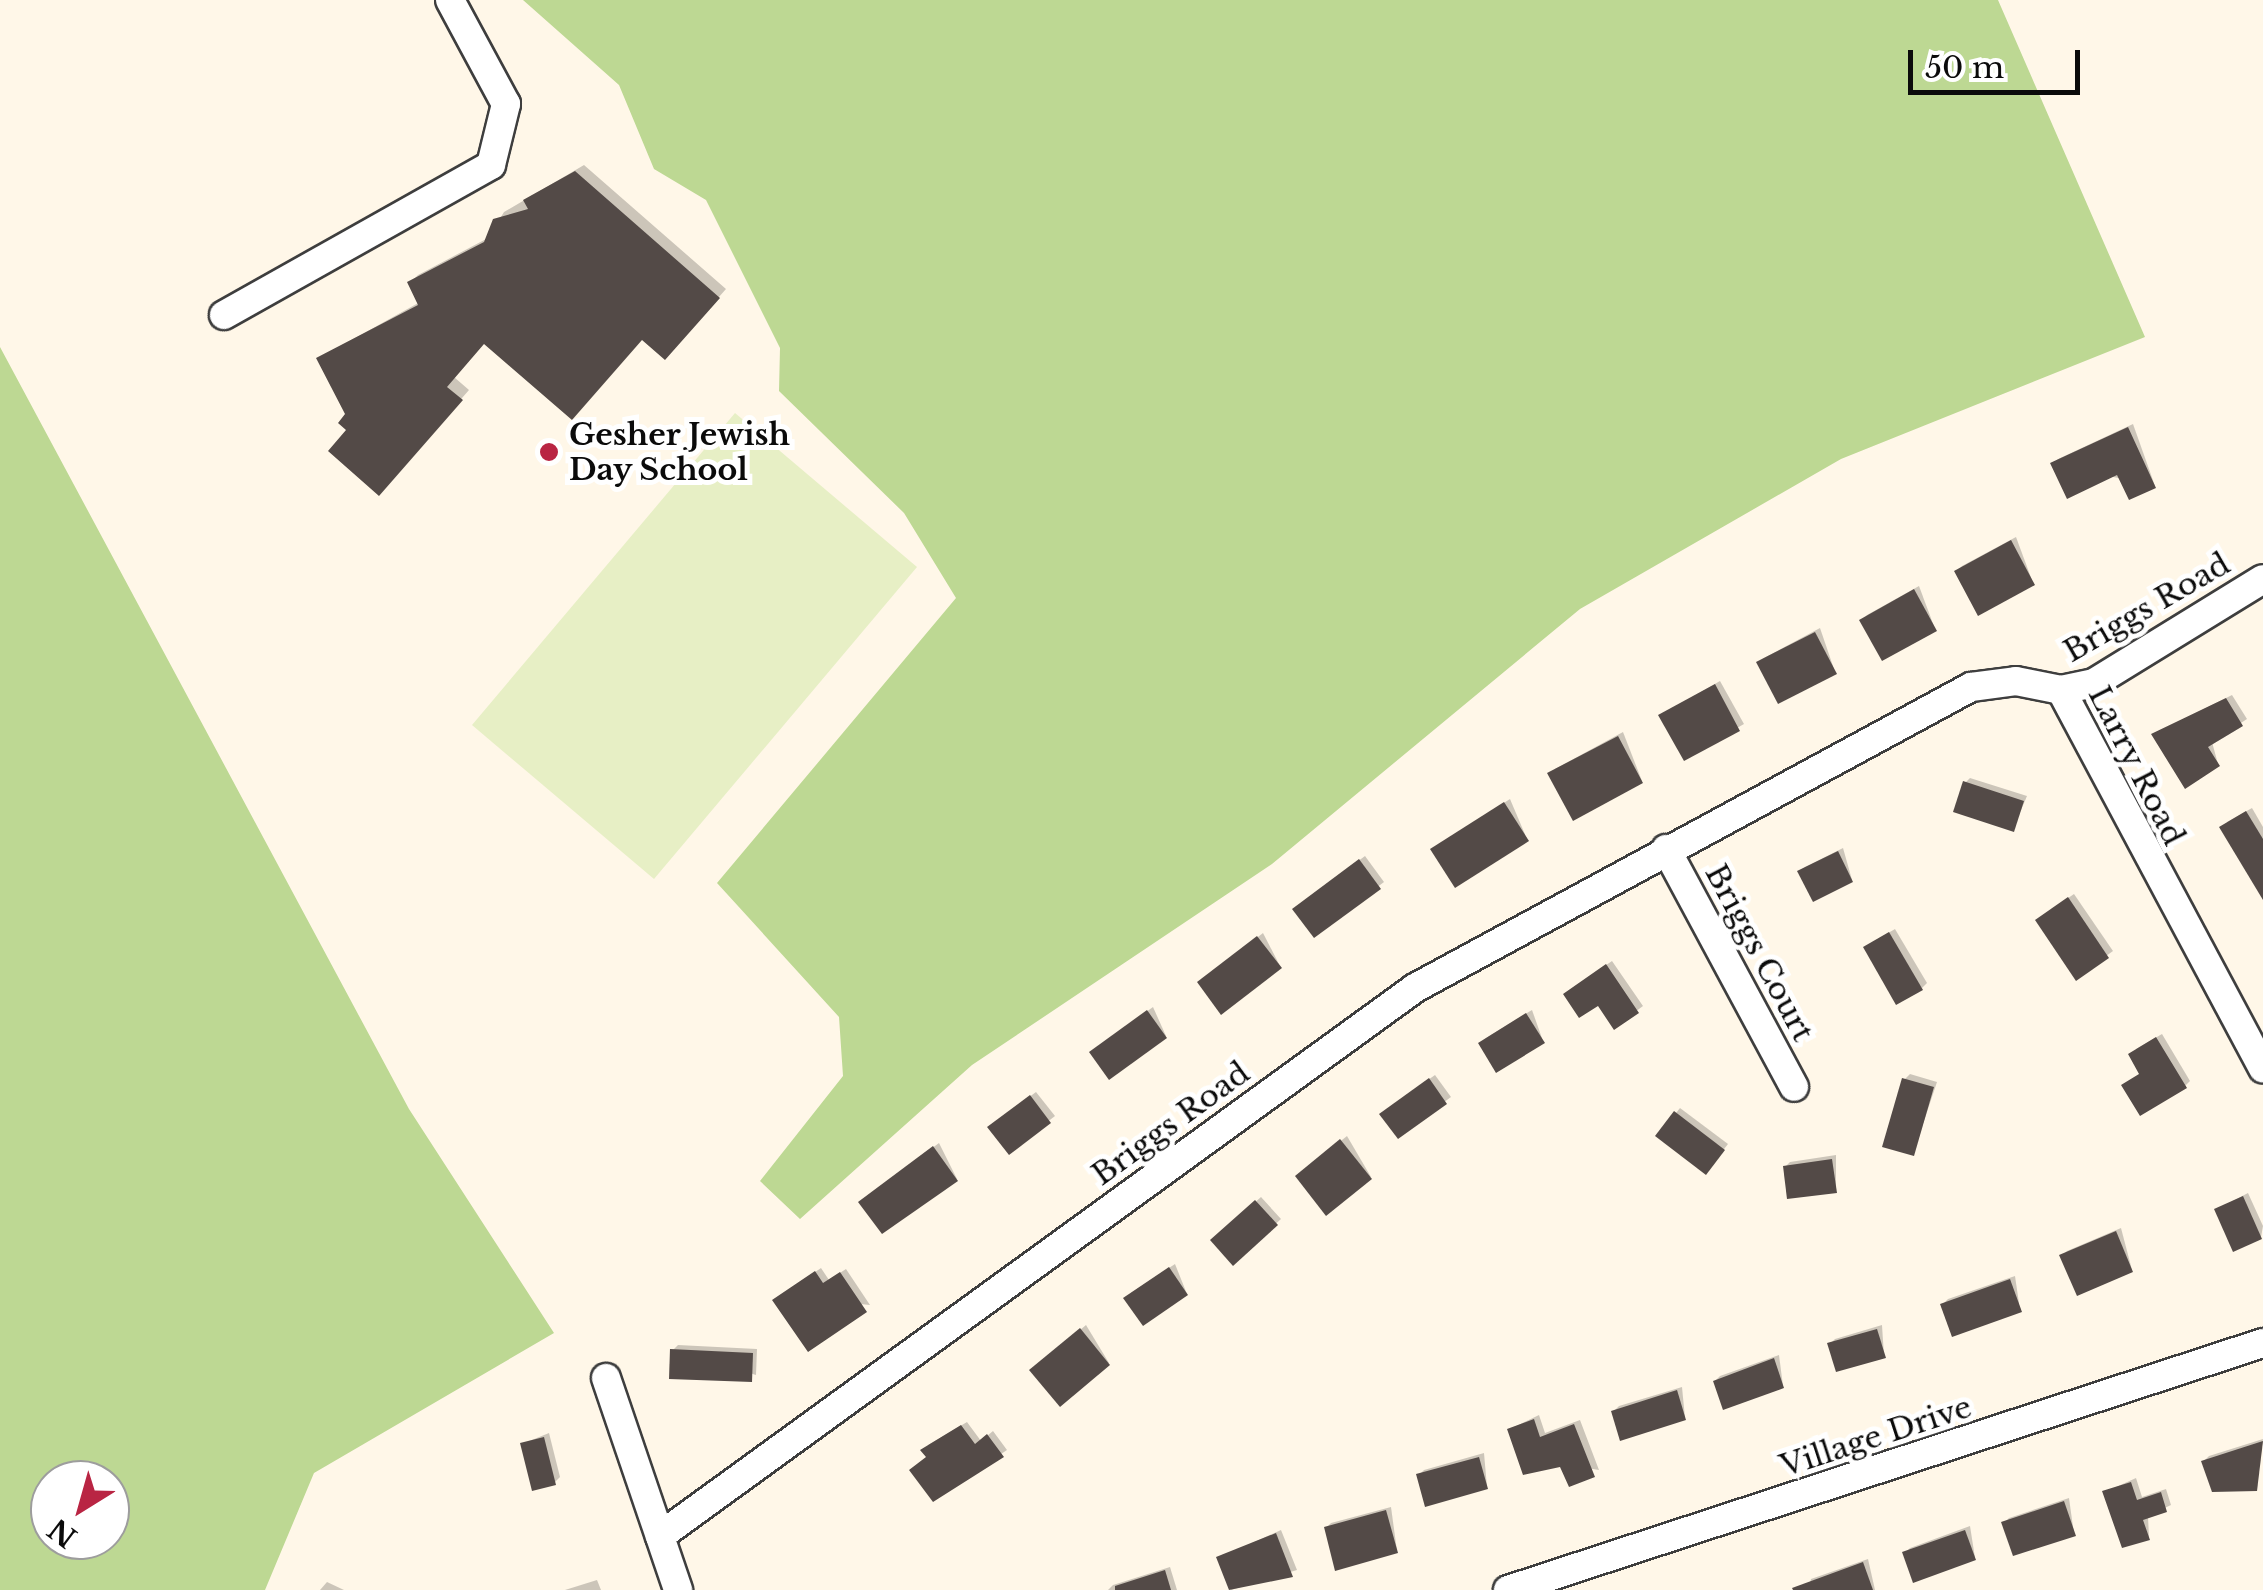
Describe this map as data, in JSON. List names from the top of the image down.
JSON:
{
  "streets": {
    "street": [
      "Briggs Road",
      "Larry Road",
      "Briggs Court",
      "Village Drive"
    ]
  },
  "crossings": [
    ["Briggs Road", "Larry Road"],
    ["Briggs Road", "Briggs Court"]
  ],
  "places": ["Gesher Jewish Day School"],
  "scale_bar": "50 m",
  "north": "bottom left"
}
